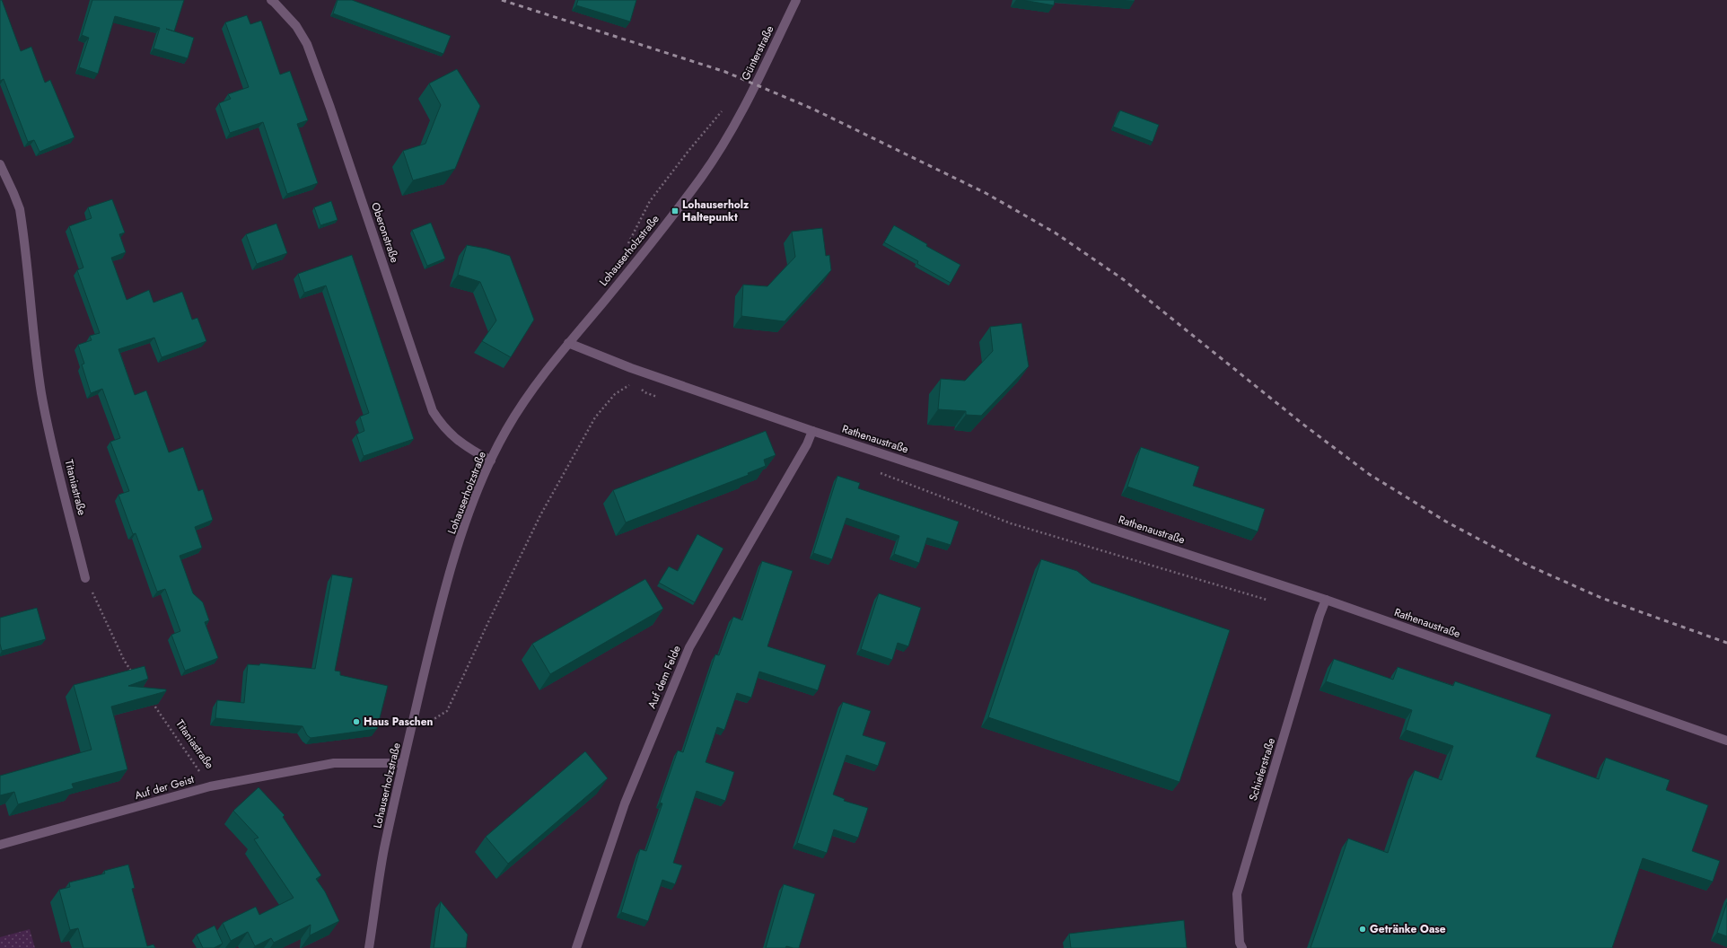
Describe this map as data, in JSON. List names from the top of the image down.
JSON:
{
  "streets": {
    "street": [
      "Günterstraße",
      "Oberonstraße",
      "Lohauserholzstraße",
      "Rathenaustraße",
      "Titaniastraße",
      "Auf dem Felde",
      "Schieferstraße",
      "Auf der Geist"
    ]
  },
  "crossings": [
    ["Günterstraße", "Lohauserholzstraße"],
    ["Oberonstraße", "Lohauserholzstraße"],
    ["Lohauserholzstraße", "Rathenaustraße"],
    ["Lohauserholzstraße", "Auf der Geist"],
    ["Rathenaustraße", "Auf dem Felde"],
    ["Rathenaustraße", "Schieferstraße"],
    ["Titaniastraße", "Auf der Geist"]
  ],
  "places": {
    "transit": ["Lohauserholz Haltepunkt"],
    "other": ["Haus Paschen", "Getränke Oase"]
  }
}
